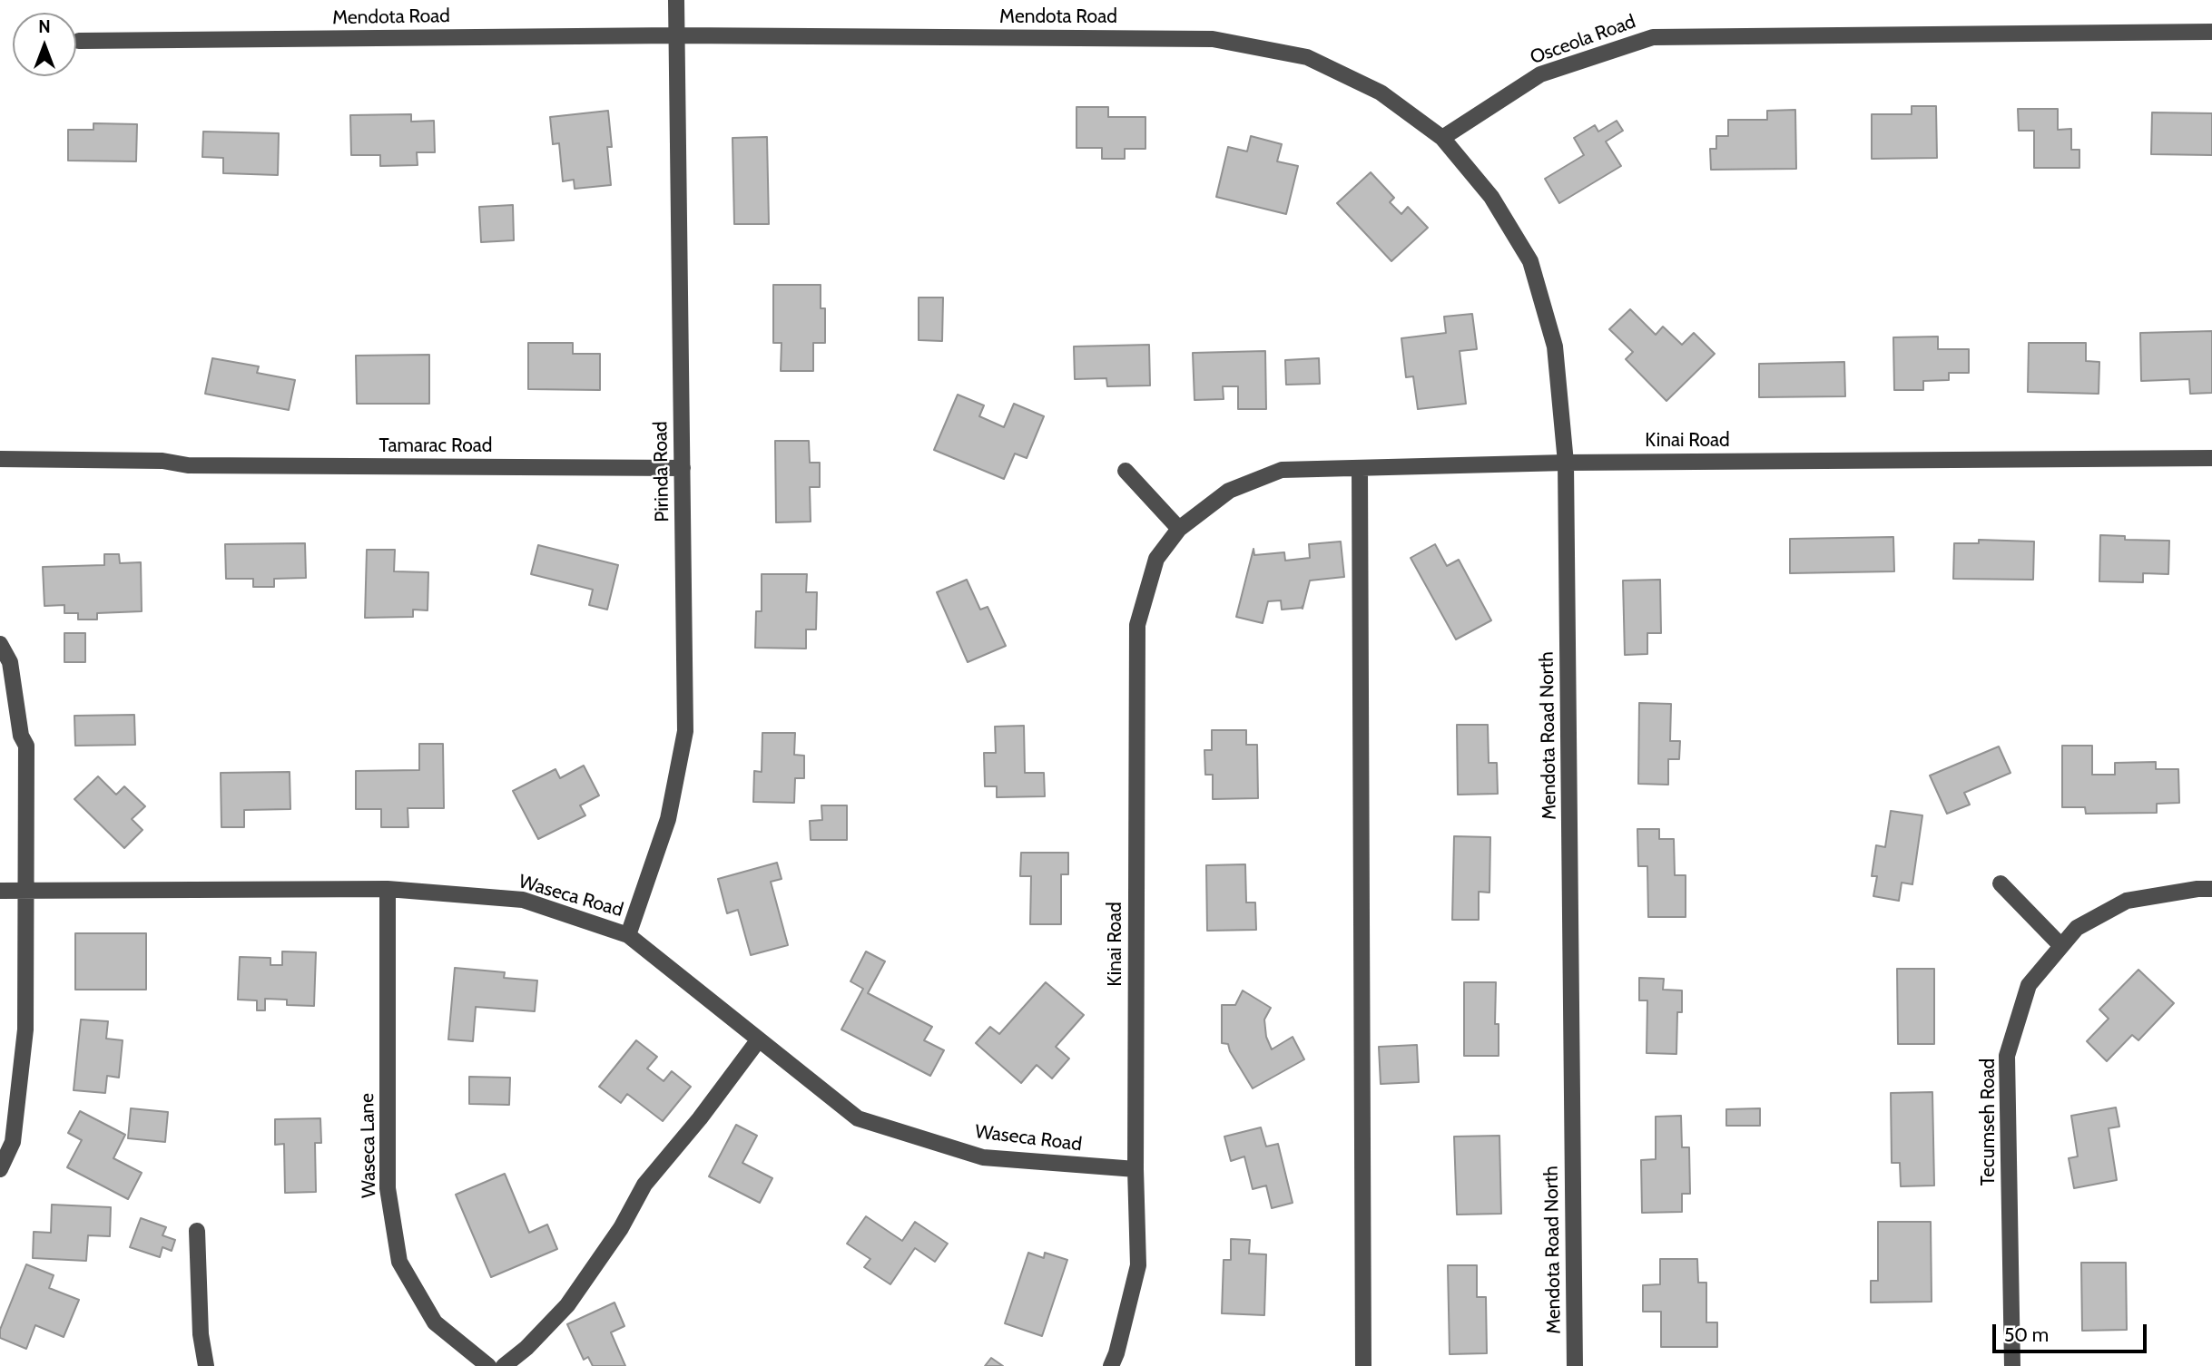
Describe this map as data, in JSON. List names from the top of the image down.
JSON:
{
  "streets": {
    "street": [
      "Mendota Road",
      "Osceola Road",
      "Kinai Road",
      "Tamarac Road",
      "Pirinda Road",
      "Mendota Road North",
      "Waseca Road",
      "Tecumseh Road",
      "Waseca Lane"
    ]
  },
  "crossings": [
    ["Mendota Road", "Osceola Road"],
    ["Mendota Road", "Pirinda Road"],
    ["Mendota Road", "Mendota Road North"],
    ["Osceola Road", "Mendota Road North"],
    ["Kinai Road", "Mendota Road North"],
    ["Kinai Road", "Waseca Road"],
    ["Tamarac Road", "Pirinda Road"],
    ["Pirinda Road", "Waseca Road"],
    ["Waseca Road", "Waseca Lane"]
  ],
  "scale_bar": "50 m",
  "north": "top"
}
